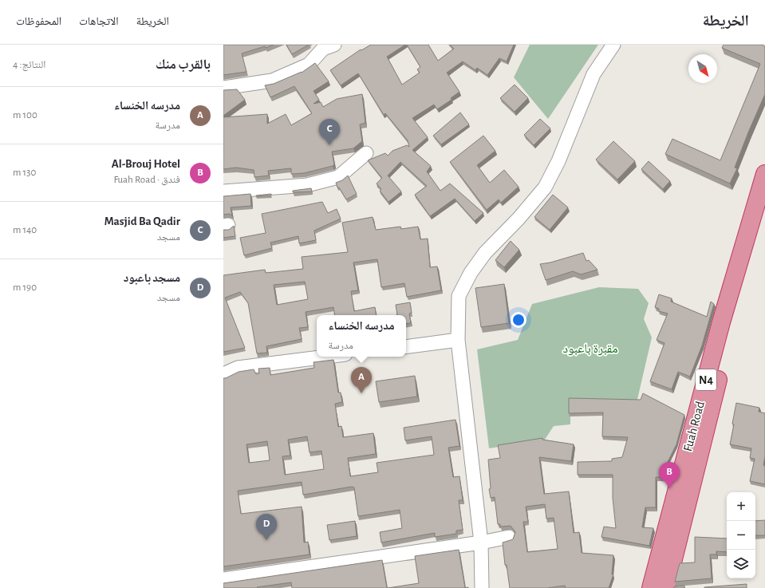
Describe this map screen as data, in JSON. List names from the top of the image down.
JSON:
{
  "streets": {
    "highway": ["N4", "Fuah Road"]
  },
  "parks": ["مقبرة باعبود"],
  "north": "bottom right",
  "page": {
    "header": "الخريطة",
    "nav": ["الخريطة", "الاتجاهات", "المحفوظات"],
    "heading": ["بالقرب منك", "النتائج: 4"],
    "list": [
      {
        "mark": "A",
        "name": "مدرسه الخنساء",
        "note": "مدرسة",
        "value": "100 m"
      },
      {
        "mark": "B",
        "name": "Al-Brouj Hotel",
        "note": "فندق · Fuah Road",
        "value": "130 m"
      },
      {
        "mark": "C",
        "name": "Masjid Ba Qadir",
        "note": "مسجد",
        "value": "140 m"
      },
      {
        "mark": "D",
        "name": "مسجد باعبود",
        "note": "مسجد",
        "value": "190 m"
      }
    ],
    "pins": [
      "C",
      "A",
      "B",
      "D"
    ],
    "popup": ["مدرسه الخنساء", "مدرسة"],
    "map_buttons": ["+", "−"]
  }
}
